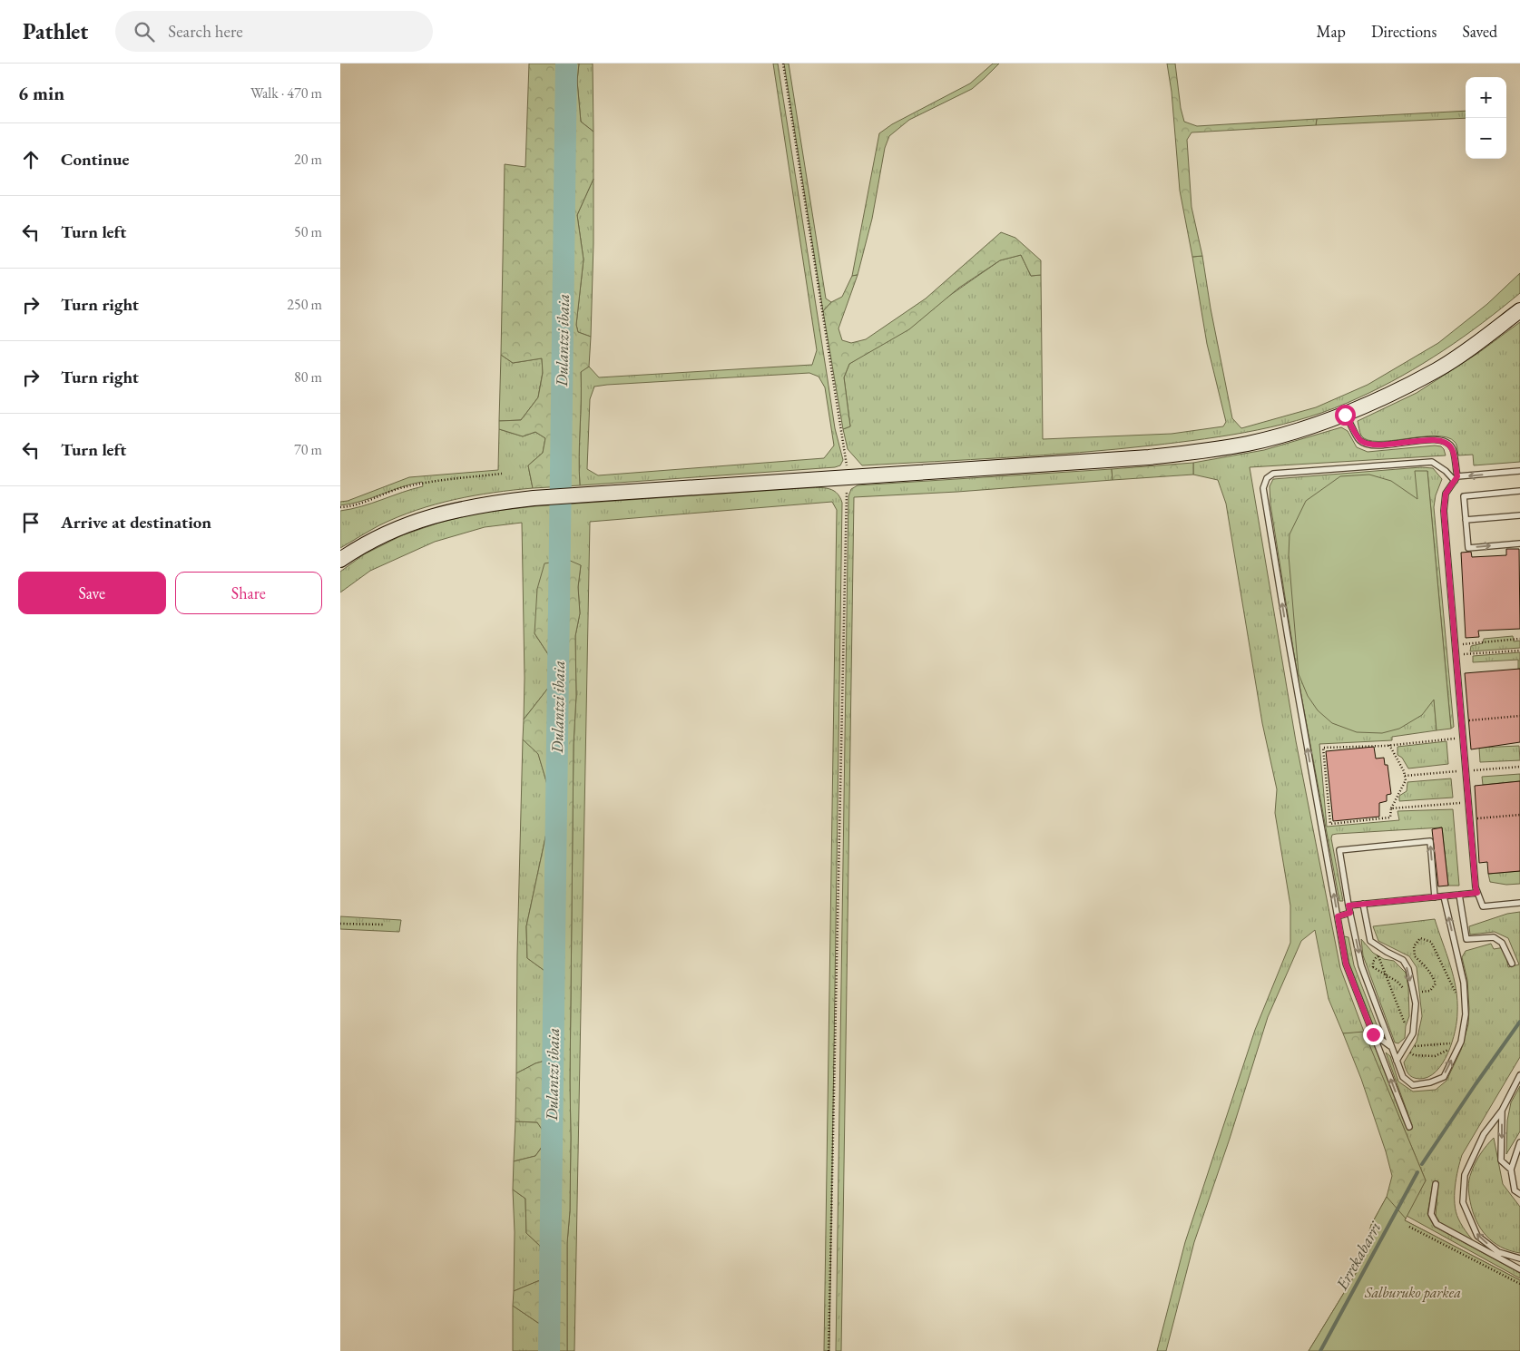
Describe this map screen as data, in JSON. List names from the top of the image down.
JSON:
{
  "water": ["Dulantzi ibaia", "Errekabarri"],
  "parks": ["Salburuko parkea"],
  "page": {
    "header": "Pathlet",
    "search": "Search here",
    "nav": ["Map", "Directions", "Saved"],
    "heading": ["6 min", "Walk · 470 m"],
    "map_buttons": ["+", "−"],
    "list": [
      ["Continue", "20 m"],
      ["Turn left", "50 m"],
      ["Turn right", "250 m"],
      ["Turn right", "80 m"],
      ["Turn left", "70 m"],
      "Arrive at destination"
    ],
    "buttons": ["Save", "Share"]
  }
}
